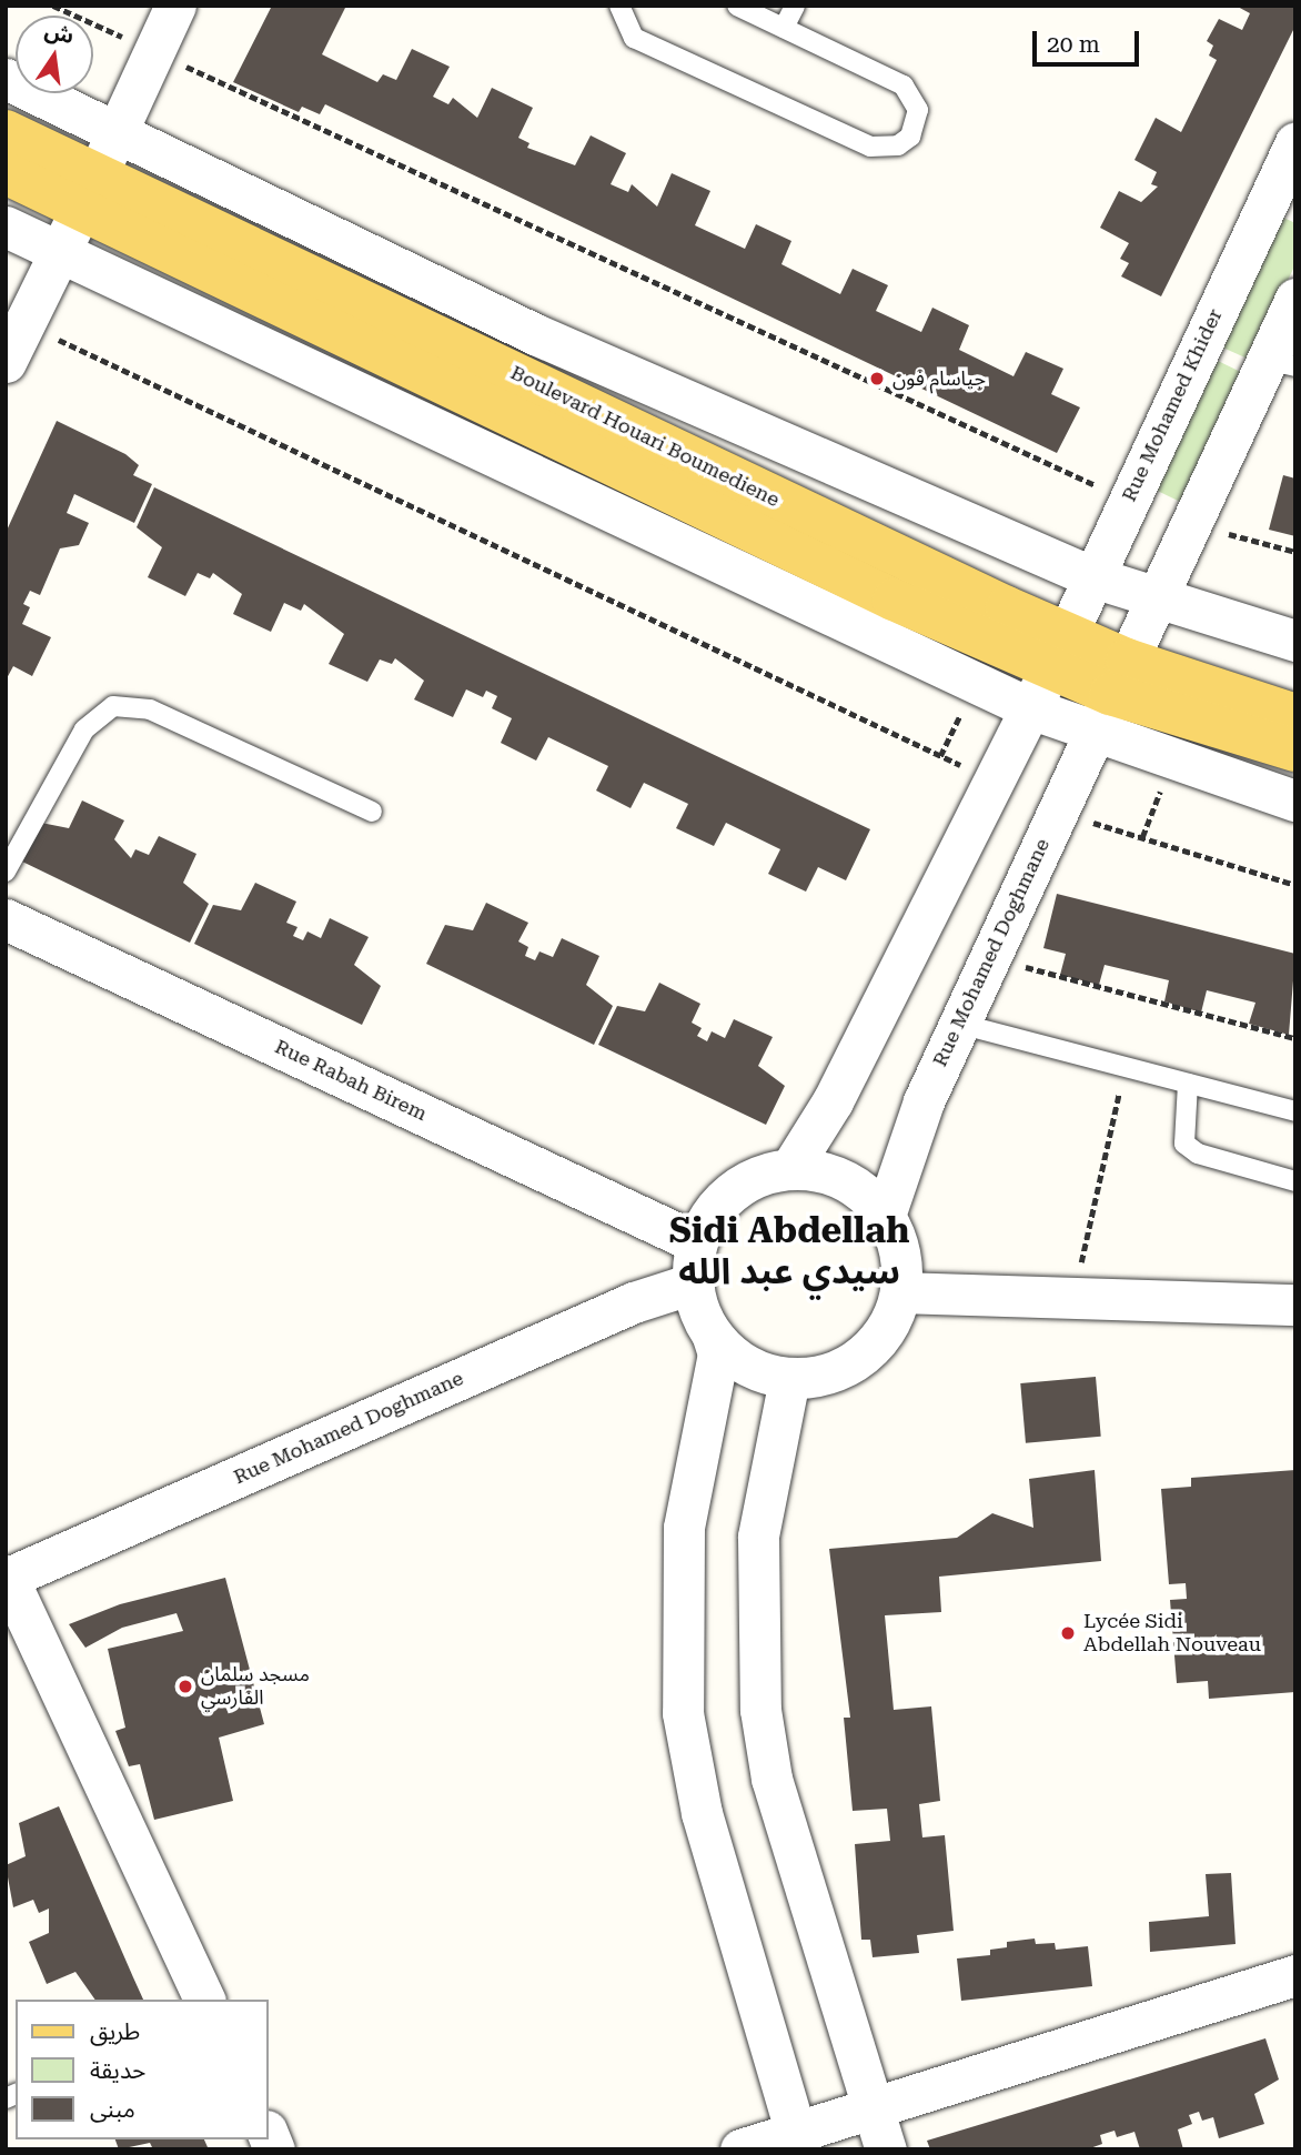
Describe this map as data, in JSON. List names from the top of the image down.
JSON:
{
  "streets": {
    "main road": ["Boulevard Houari Boumediene"],
    "street": ["Rue Mohamed Khider", "Rue Mohamed Doghmane", "Rue Rabah Birem"]
  },
  "crossings": [
    ["Rue Mohamed Khider", "Boulevard Houari Boumediene"],
    ["Boulevard Houari Boumediene", "Rue Mohamed Doghmane"],
    ["Rue Mohamed Doghmane", "Rue Rabah Birem"]
  ],
  "districts": ["Sidi Abdellah سيدي عبد الله"],
  "places": ["جياسام فون", "Lycée Sidi Abdellah Nouveau", "مسجد سلمان الفارسي"],
  "legend": ["طريق", "حديقة", "مبنى"],
  "scale_bar": "20 m",
  "north": "top"
}
